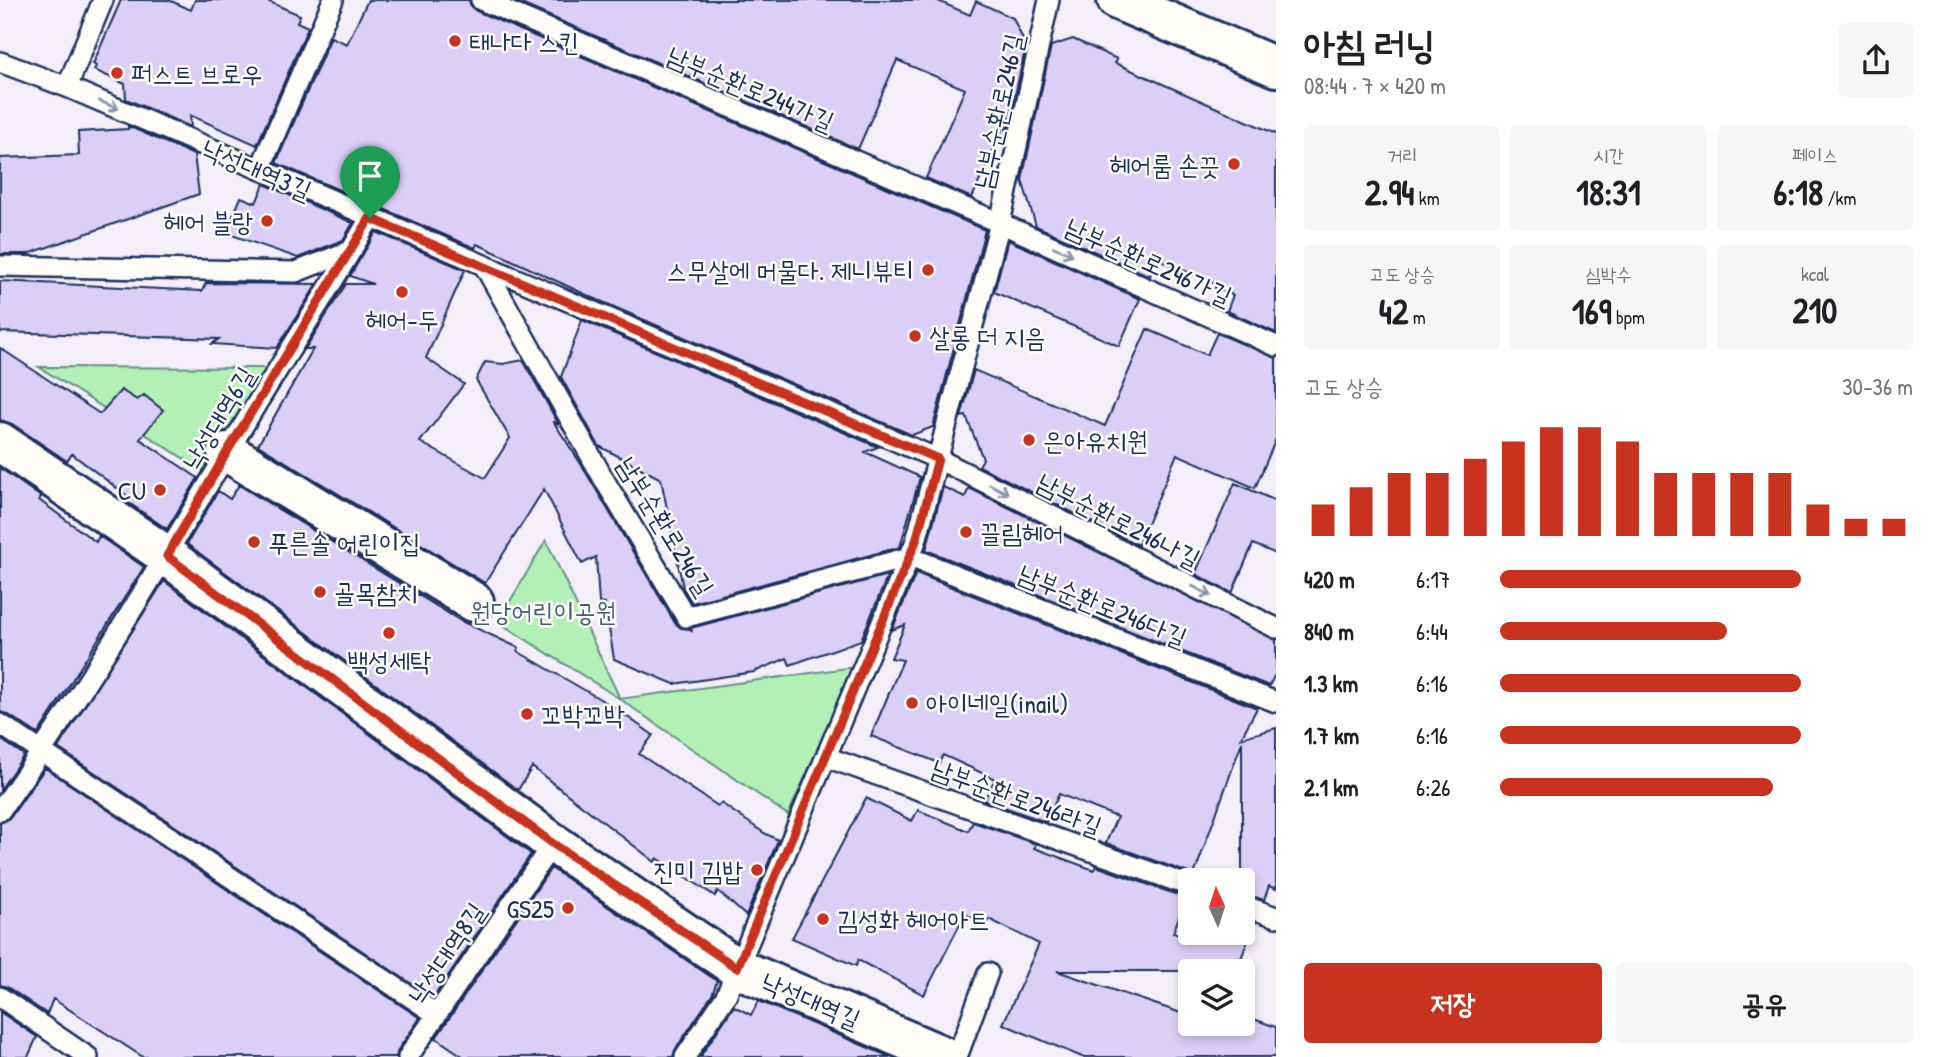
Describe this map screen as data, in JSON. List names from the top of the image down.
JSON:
{
  "streets": {
    "street": ["낙성대역길"],
    "lane": [
      "남부순환로244가길",
      "남부순환로246길",
      "낙성대역3길",
      "남부순환로246가길",
      "낙성대역6길",
      "남부순환로246나길",
      "남부순환로246다길",
      "남부순환로246라길",
      "낙성대역8길"
    ]
  },
  "crossings": [
    ["남부순환로244가길", "남부순환로246길"],
    ["남부순환로244가길", "남부순환로246가길"],
    ["남부순환로246길", "낙성대역3길"],
    ["남부순환로246길", "남부순환로246가길"],
    ["남부순환로246길", "남부순환로246나길"],
    ["남부순환로246길", "남부순환로246다길"],
    ["남부순환로246길", "남부순환로246라길"],
    ["남부순환로246길", "낙성대역길"],
    ["낙성대역3길", "낙성대역6길"],
    ["낙성대역3길", "남부순환로246나길"],
    ["낙성대역6길", "낙성대역길"],
    ["낙성대역8길", "낙성대역길"]
  ],
  "one_way": ["남부순환로246가길", "남부순환로246나길"],
  "parks": ["원당어린이공원"],
  "places": [
    "태나다 스킨",
    "퍼스트 브로우",
    "헤어룸 손끗",
    "헤어 블랑",
    "스무살에 머물다. 제니뷰티",
    "헤어-두",
    "살롱 더 지음",
    "은아유치원",
    "CU",
    "끌림헤어",
    "푸른솔 어린이집",
    "골목참치",
    "백성세탁",
    "아이네일(inail)",
    "꼬박꼬박",
    "진미 김밥",
    "GS25",
    "김성화 헤어아트"
  ],
  "north": "top",
  "page": {
    "heading": ["아침 러닝", "08:44 · 7 × 420 m"],
    "stats": [
      ["거리", "2.94 km"],
      ["시간", "18:31"],
      ["페이스", "6:18 /km"],
      ["고도 상승", "42 m"],
      ["심박수", "169 bpm"],
      ["kcal", "210"]
    ],
    "chart": ["고도 상승", "30–36 m"],
    "list": [
      {
        "name": "420 m",
        "note": "6:17"
      },
      {
        "name": "840 m",
        "note": "6:44"
      },
      {
        "name": "1.3 km",
        "note": "6:16"
      },
      {
        "name": "1.7 km",
        "note": "6:16"
      },
      {
        "name": "2.1 km",
        "note": "6:26"
      }
    ],
    "buttons": ["저장", "공유"]
  }
}
